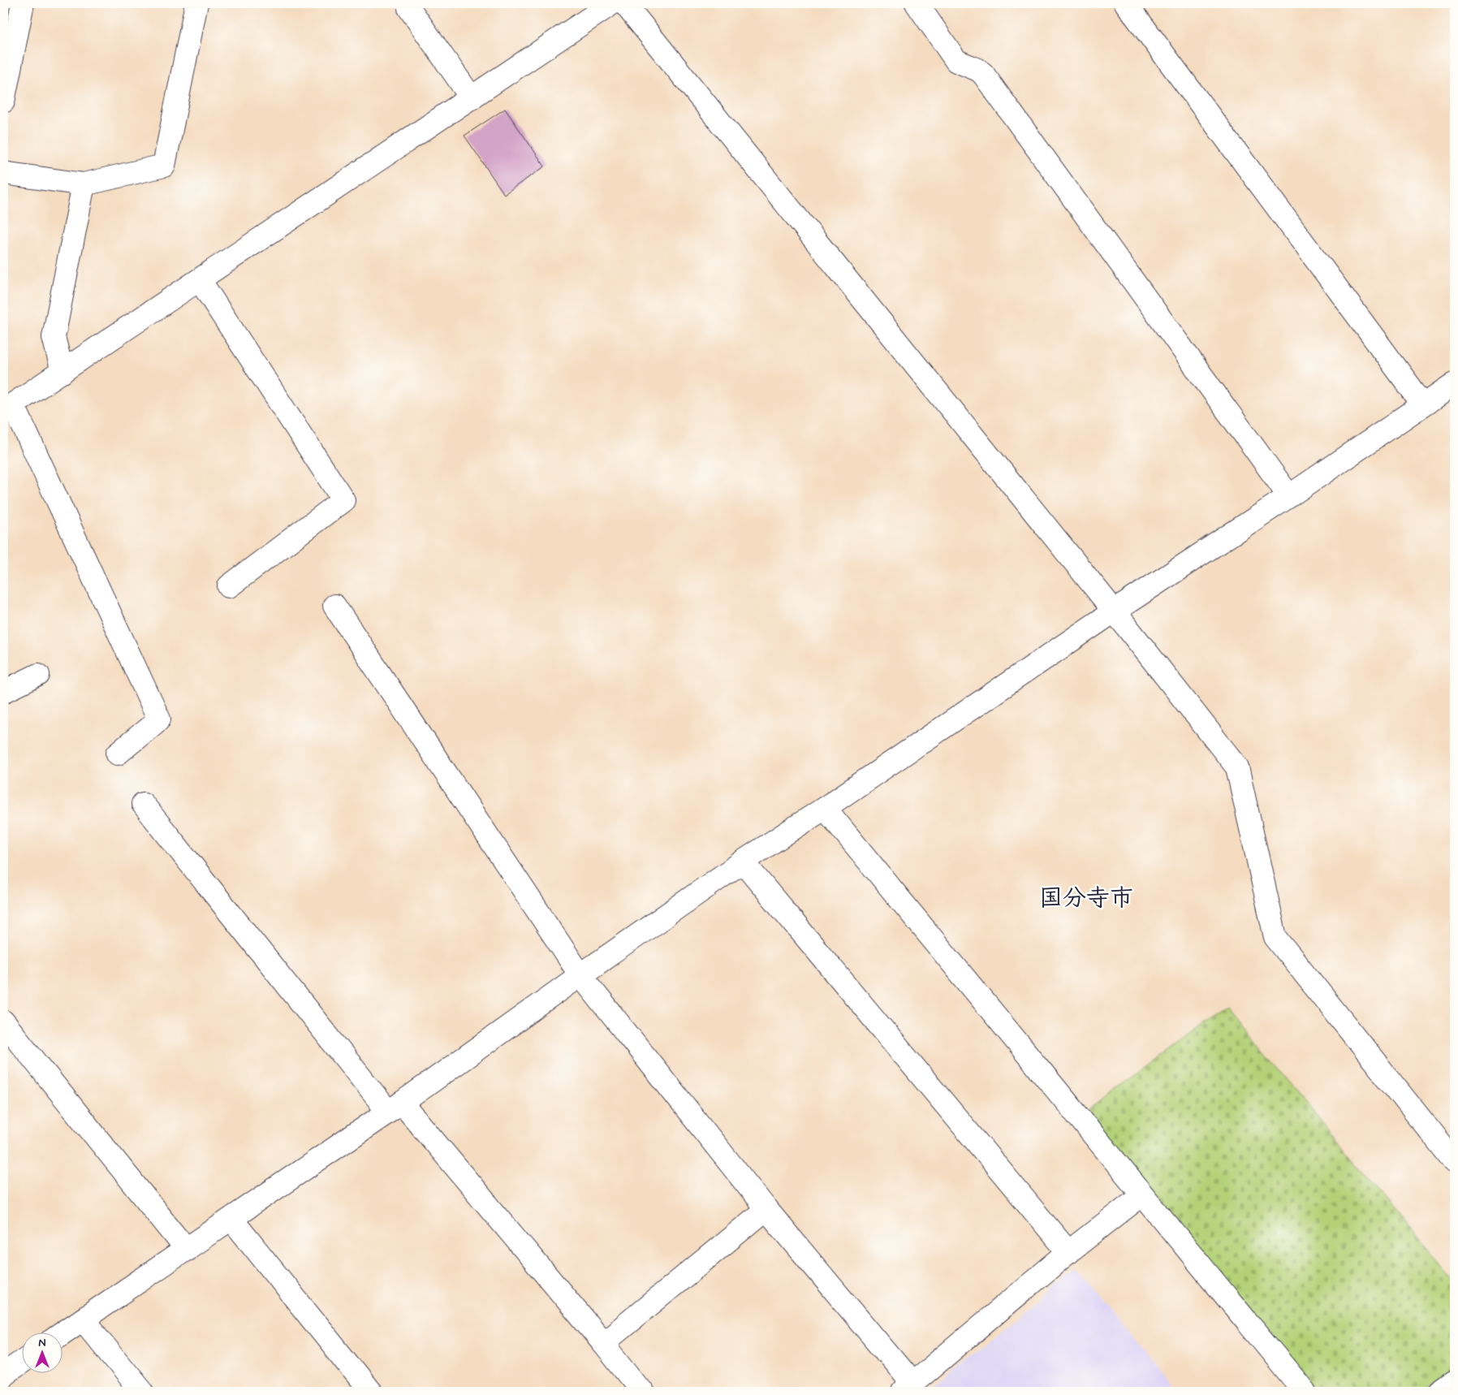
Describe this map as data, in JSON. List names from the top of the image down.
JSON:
{
  "districts": ["国分寺市"],
  "north": "top"
}
